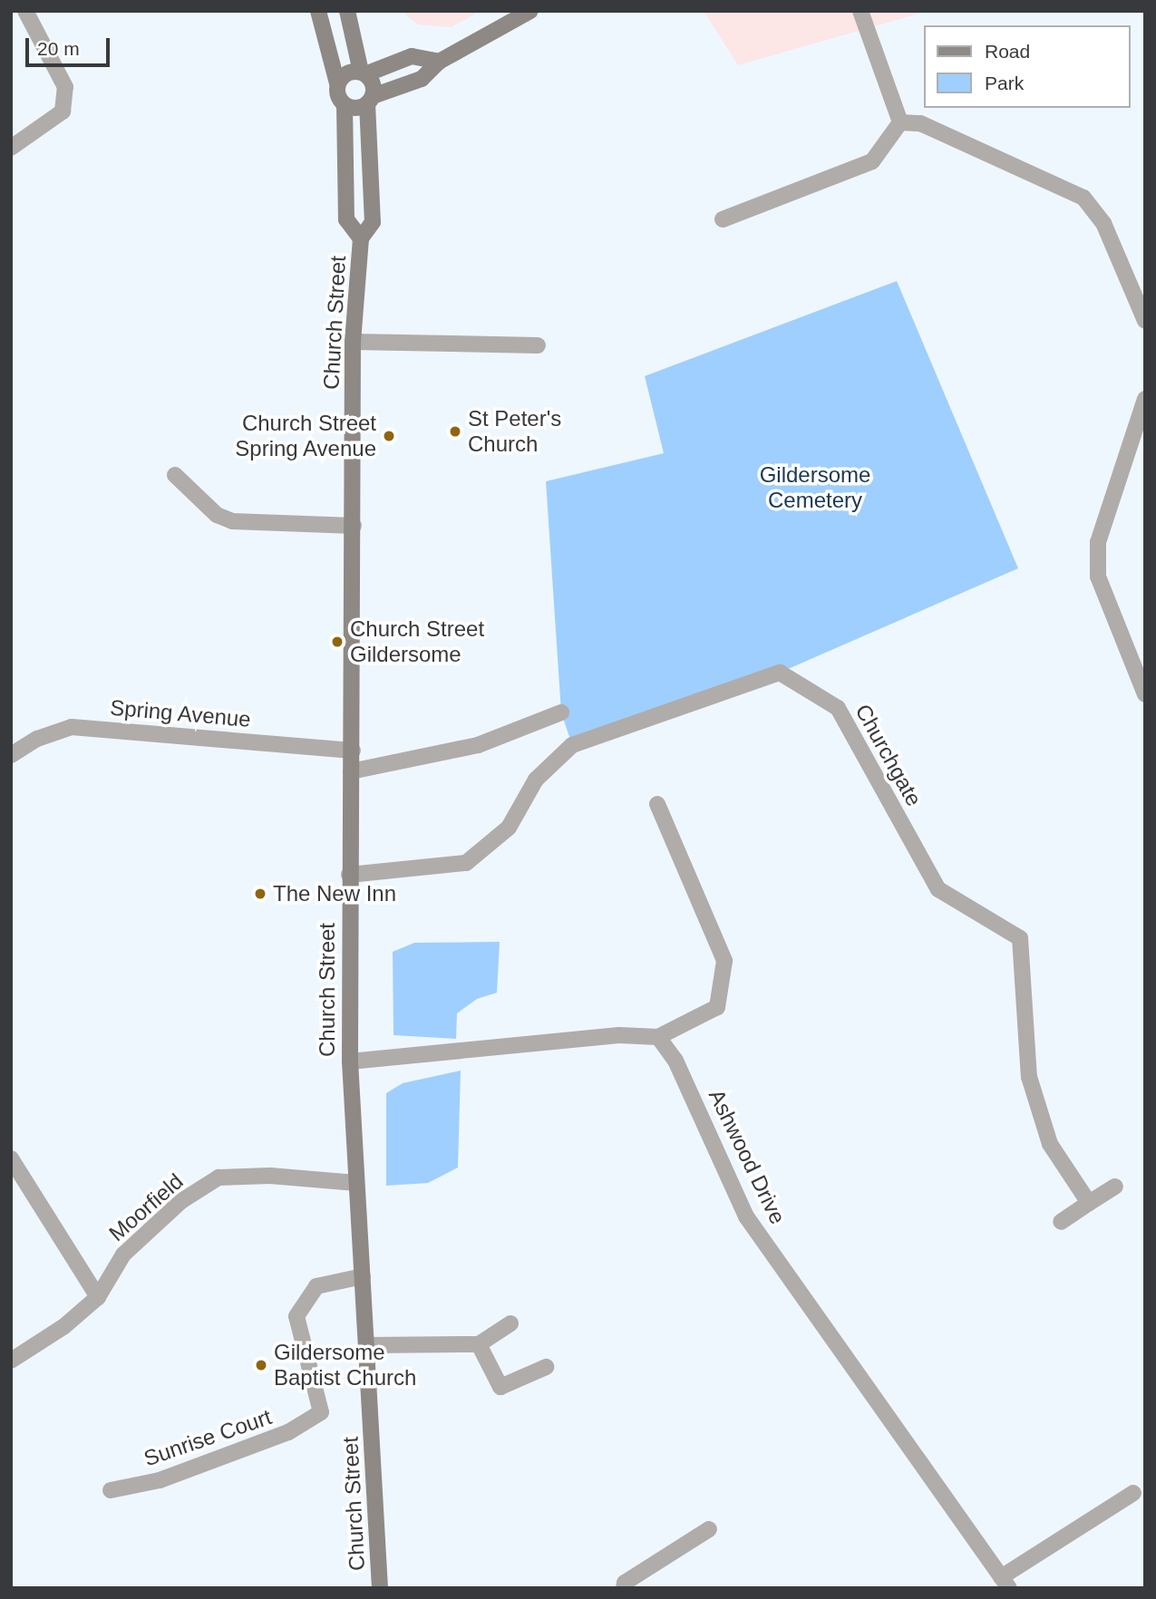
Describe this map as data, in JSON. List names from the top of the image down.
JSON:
{
  "streets": {
    "main road": ["Church Street"],
    "street": [
      "Spring Avenue",
      "Churchgate",
      "Ashwood Drive",
      "Moorfield",
      "Sunrise Court"
    ]
  },
  "crossings": [
    ["Church Street", "Spring Avenue"],
    ["Church Street", "Churchgate"],
    ["Church Street", "Moorfield"],
    ["Church Street", "Sunrise Court"]
  ],
  "parks": ["Gildersome Cemetery"],
  "places": [
    "St Peter's Church",
    "Church Street Spring Avenue",
    "Church Street Gildersome",
    "The New Inn",
    "Gildersome Baptist Church"
  ],
  "legend": ["Road", "Park"],
  "scale_bar": "20 m"
}
